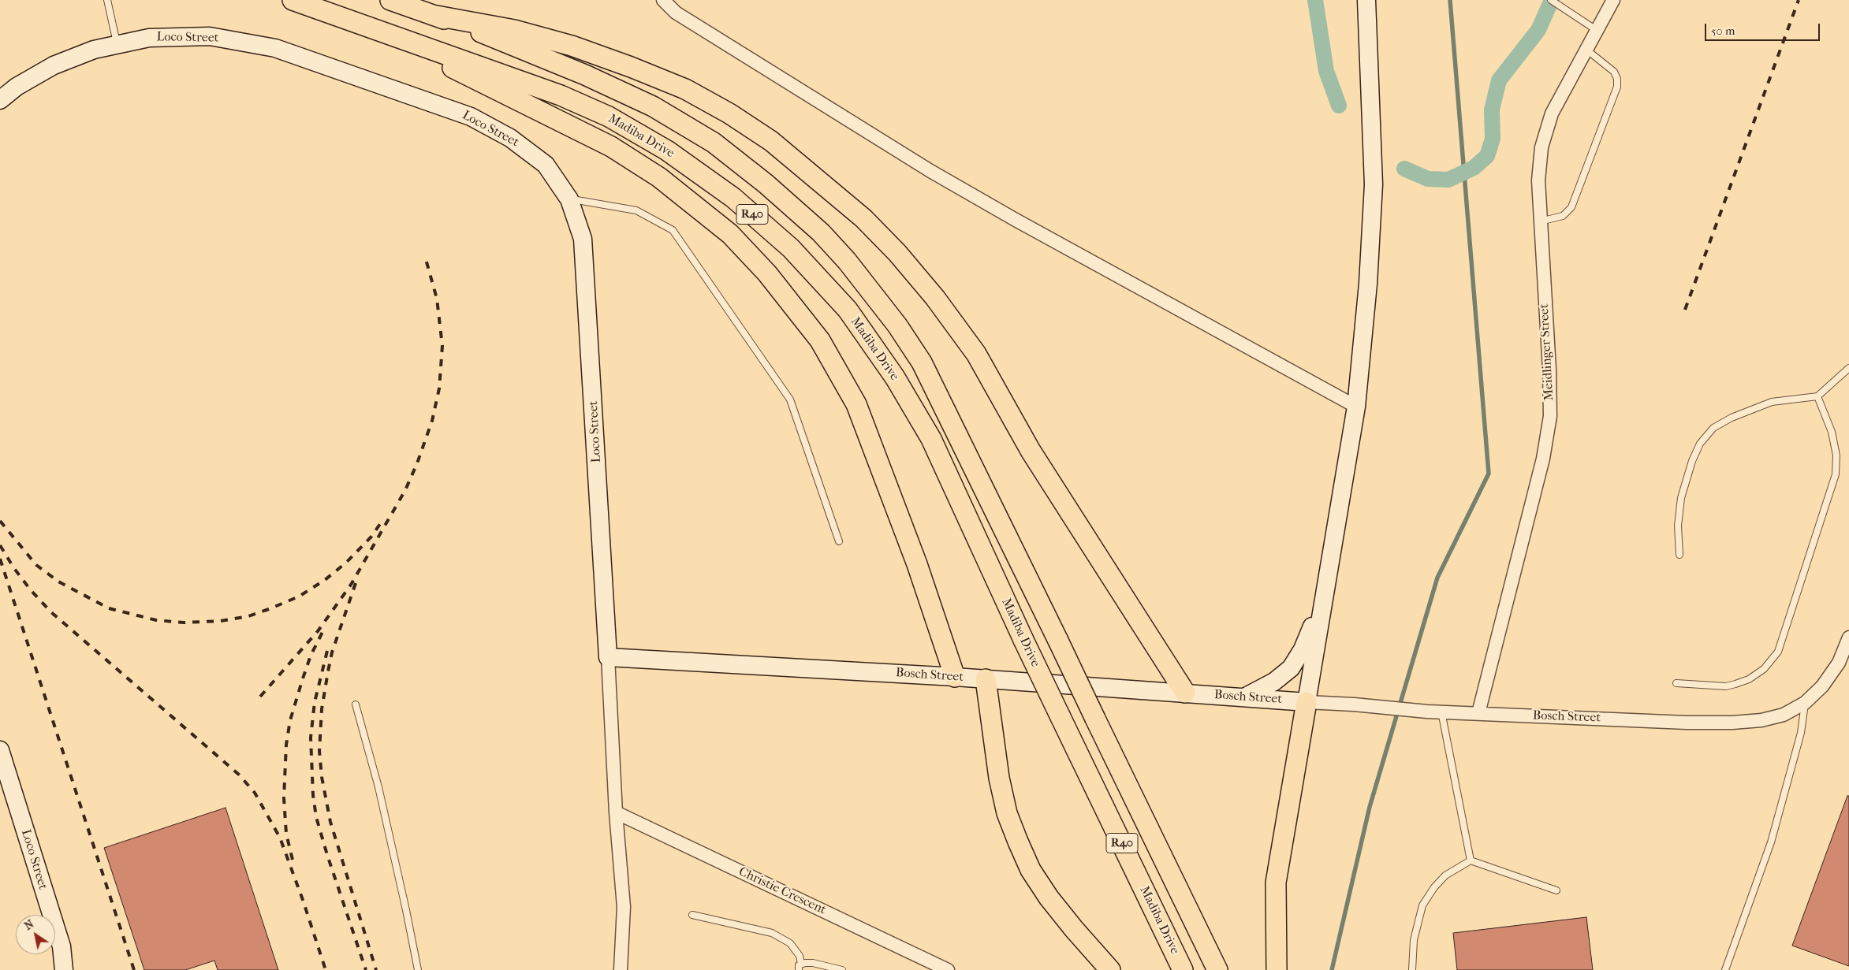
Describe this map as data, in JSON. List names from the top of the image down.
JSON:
{
  "streets": {
    "main road": ["Madiba Drive", "R40"],
    "street": [
      "Loco Street",
      "Meidlinger Street",
      "Bosch Street",
      "Christie Crescent"
    ]
  },
  "crossings": [
    ["Loco Street", "Bosch Street"],
    ["Meidlinger Street", "Bosch Street"]
  ],
  "scale_bar": "50 m",
  "north": "top left"
}
